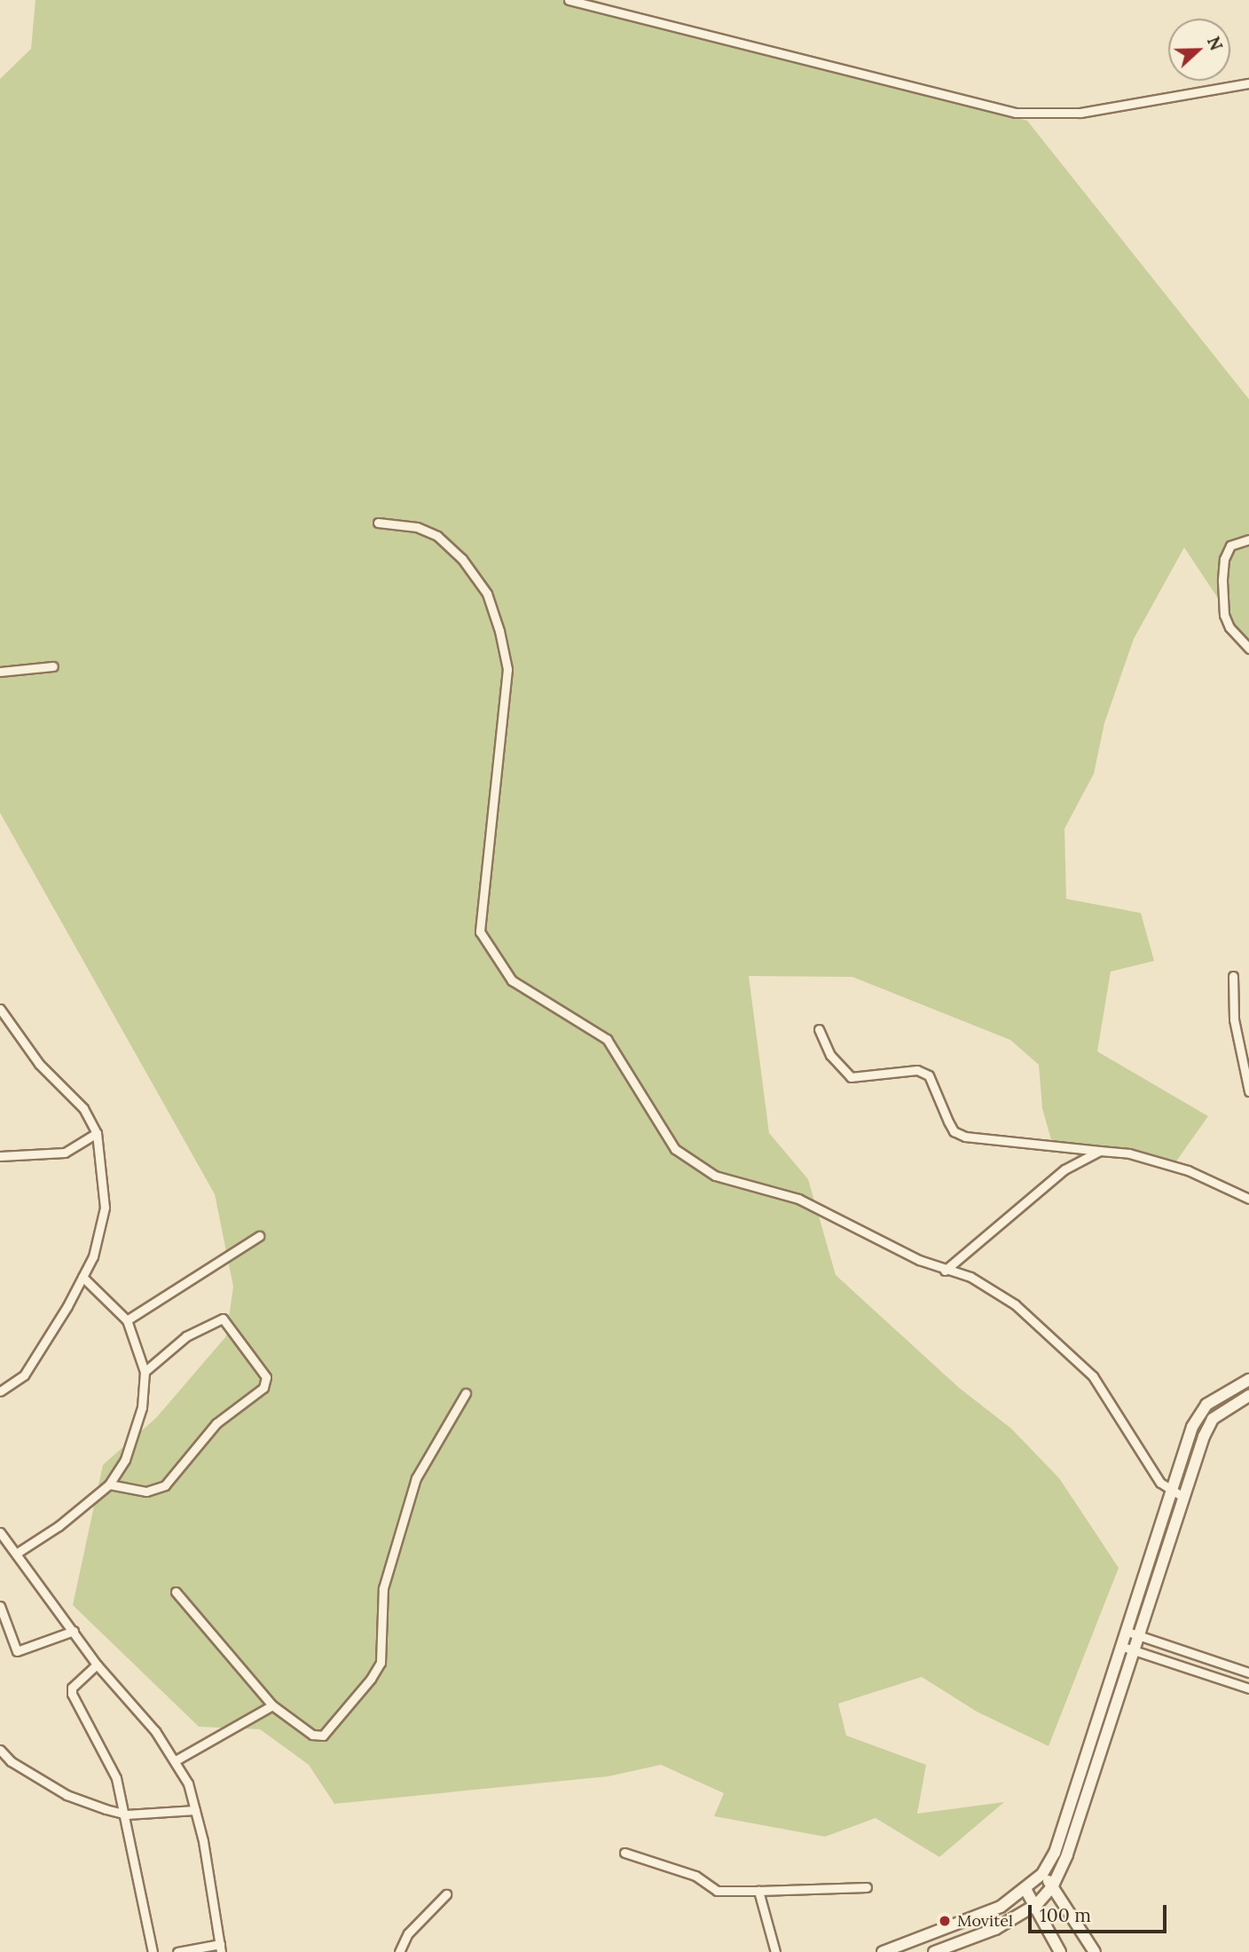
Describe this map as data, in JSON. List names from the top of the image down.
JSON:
{
  "places": ["Movitel"],
  "scale_bar": "100 m",
  "north": "right"
}
